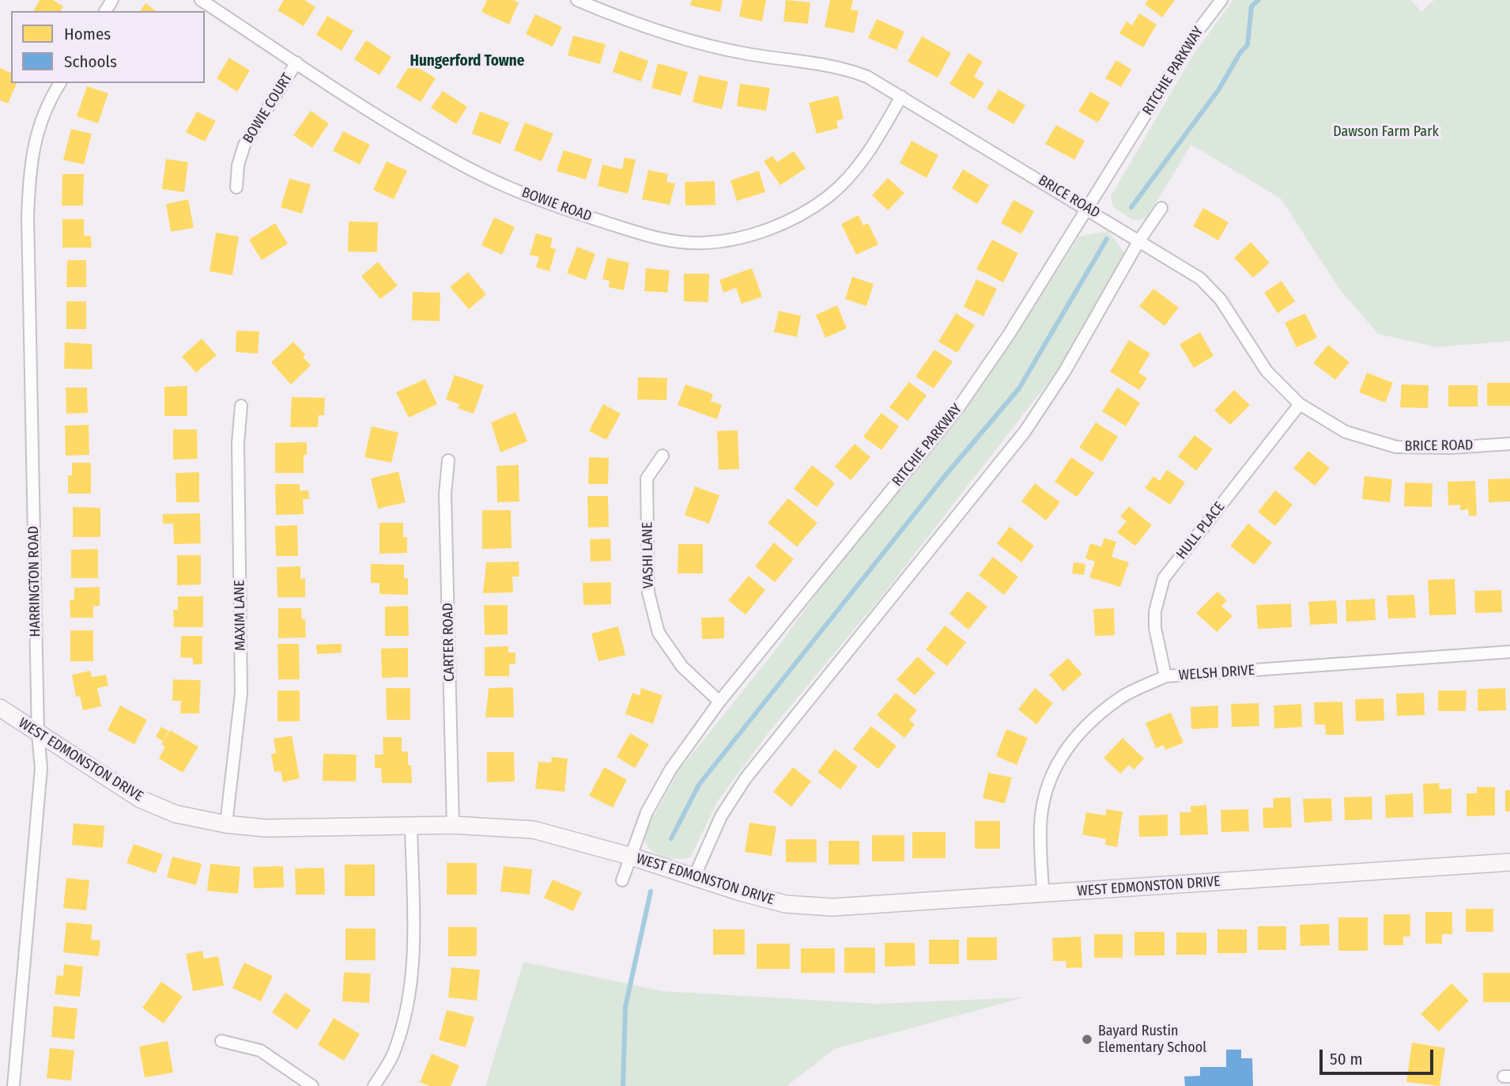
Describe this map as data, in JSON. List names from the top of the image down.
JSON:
{
  "streets": {
    "street": [
      "RITCHIE PARKWAY",
      "BOWIE COURT",
      "BRICE ROAD",
      "BOWIE ROAD",
      "HULL PLACE",
      "VASHI LANE",
      "HARRINGTON ROAD",
      "MAXIM LANE",
      "CARTER ROAD",
      "WELSH DRIVE",
      "WEST EDMONSTON DRIVE"
    ]
  },
  "crossings": [
    ["RITCHIE PARKWAY", "BRICE ROAD"],
    ["RITCHIE PARKWAY", "VASHI LANE"],
    ["RITCHIE PARKWAY", "WEST EDMONSTON DRIVE"],
    ["BOWIE COURT", "BOWIE ROAD"],
    ["BRICE ROAD", "BOWIE ROAD"],
    ["BRICE ROAD", "HULL PLACE"],
    ["HULL PLACE", "WELSH DRIVE"],
    ["HARRINGTON ROAD", "WEST EDMONSTON DRIVE"],
    ["MAXIM LANE", "WEST EDMONSTON DRIVE"],
    ["CARTER ROAD", "WEST EDMONSTON DRIVE"],
    ["WELSH DRIVE", "WEST EDMONSTON DRIVE"]
  ],
  "districts": ["Hungerford Towne"],
  "parks": ["Dawson Farm Park"],
  "places": ["Bayard Rustin Elementary School"],
  "legend": ["Homes", "Schools"],
  "scale_bar": "50 m"
}
